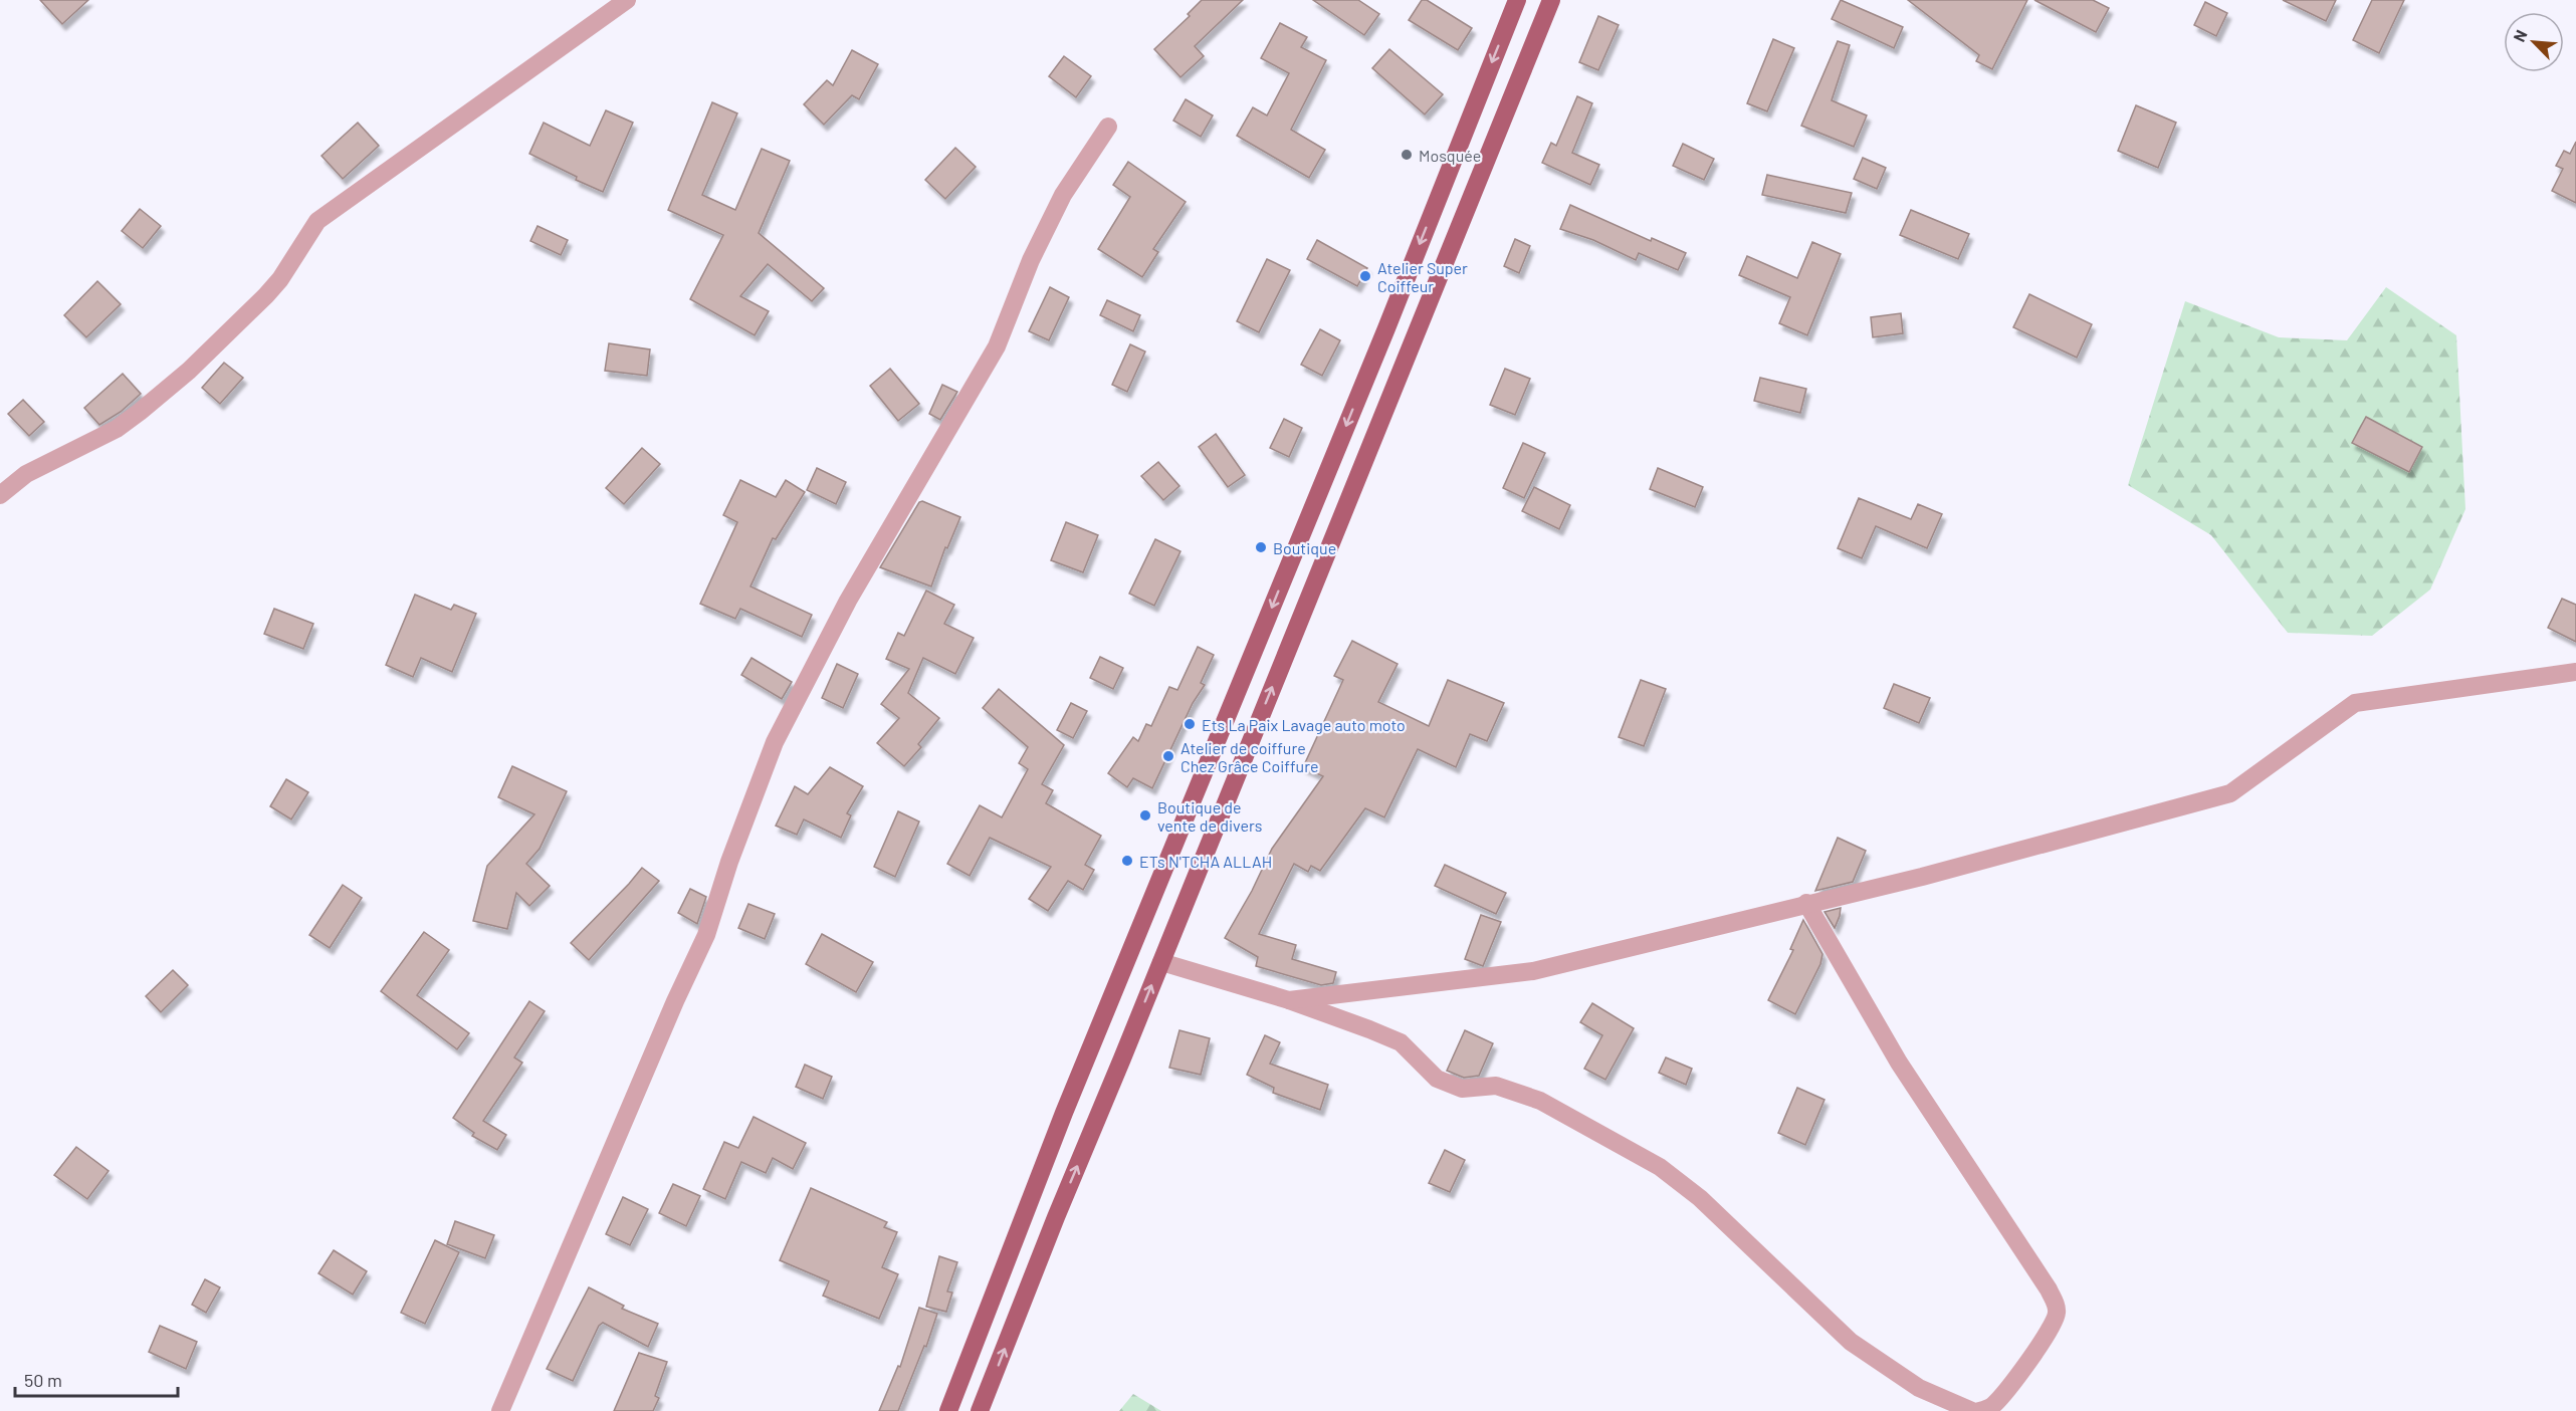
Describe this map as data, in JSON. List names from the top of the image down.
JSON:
{
  "places": [
    "Mosquée",
    "Atelier Super Coiffeur",
    "Boutique",
    "Ets La Paix Lavage auto moto",
    "Atelier de coiffure Chez Grâce Coiffure",
    "Boutique de vente de divers",
    "ETs N'TCHA ALLAH"
  ],
  "scale_bar": "50 m",
  "north": "top left"
}
